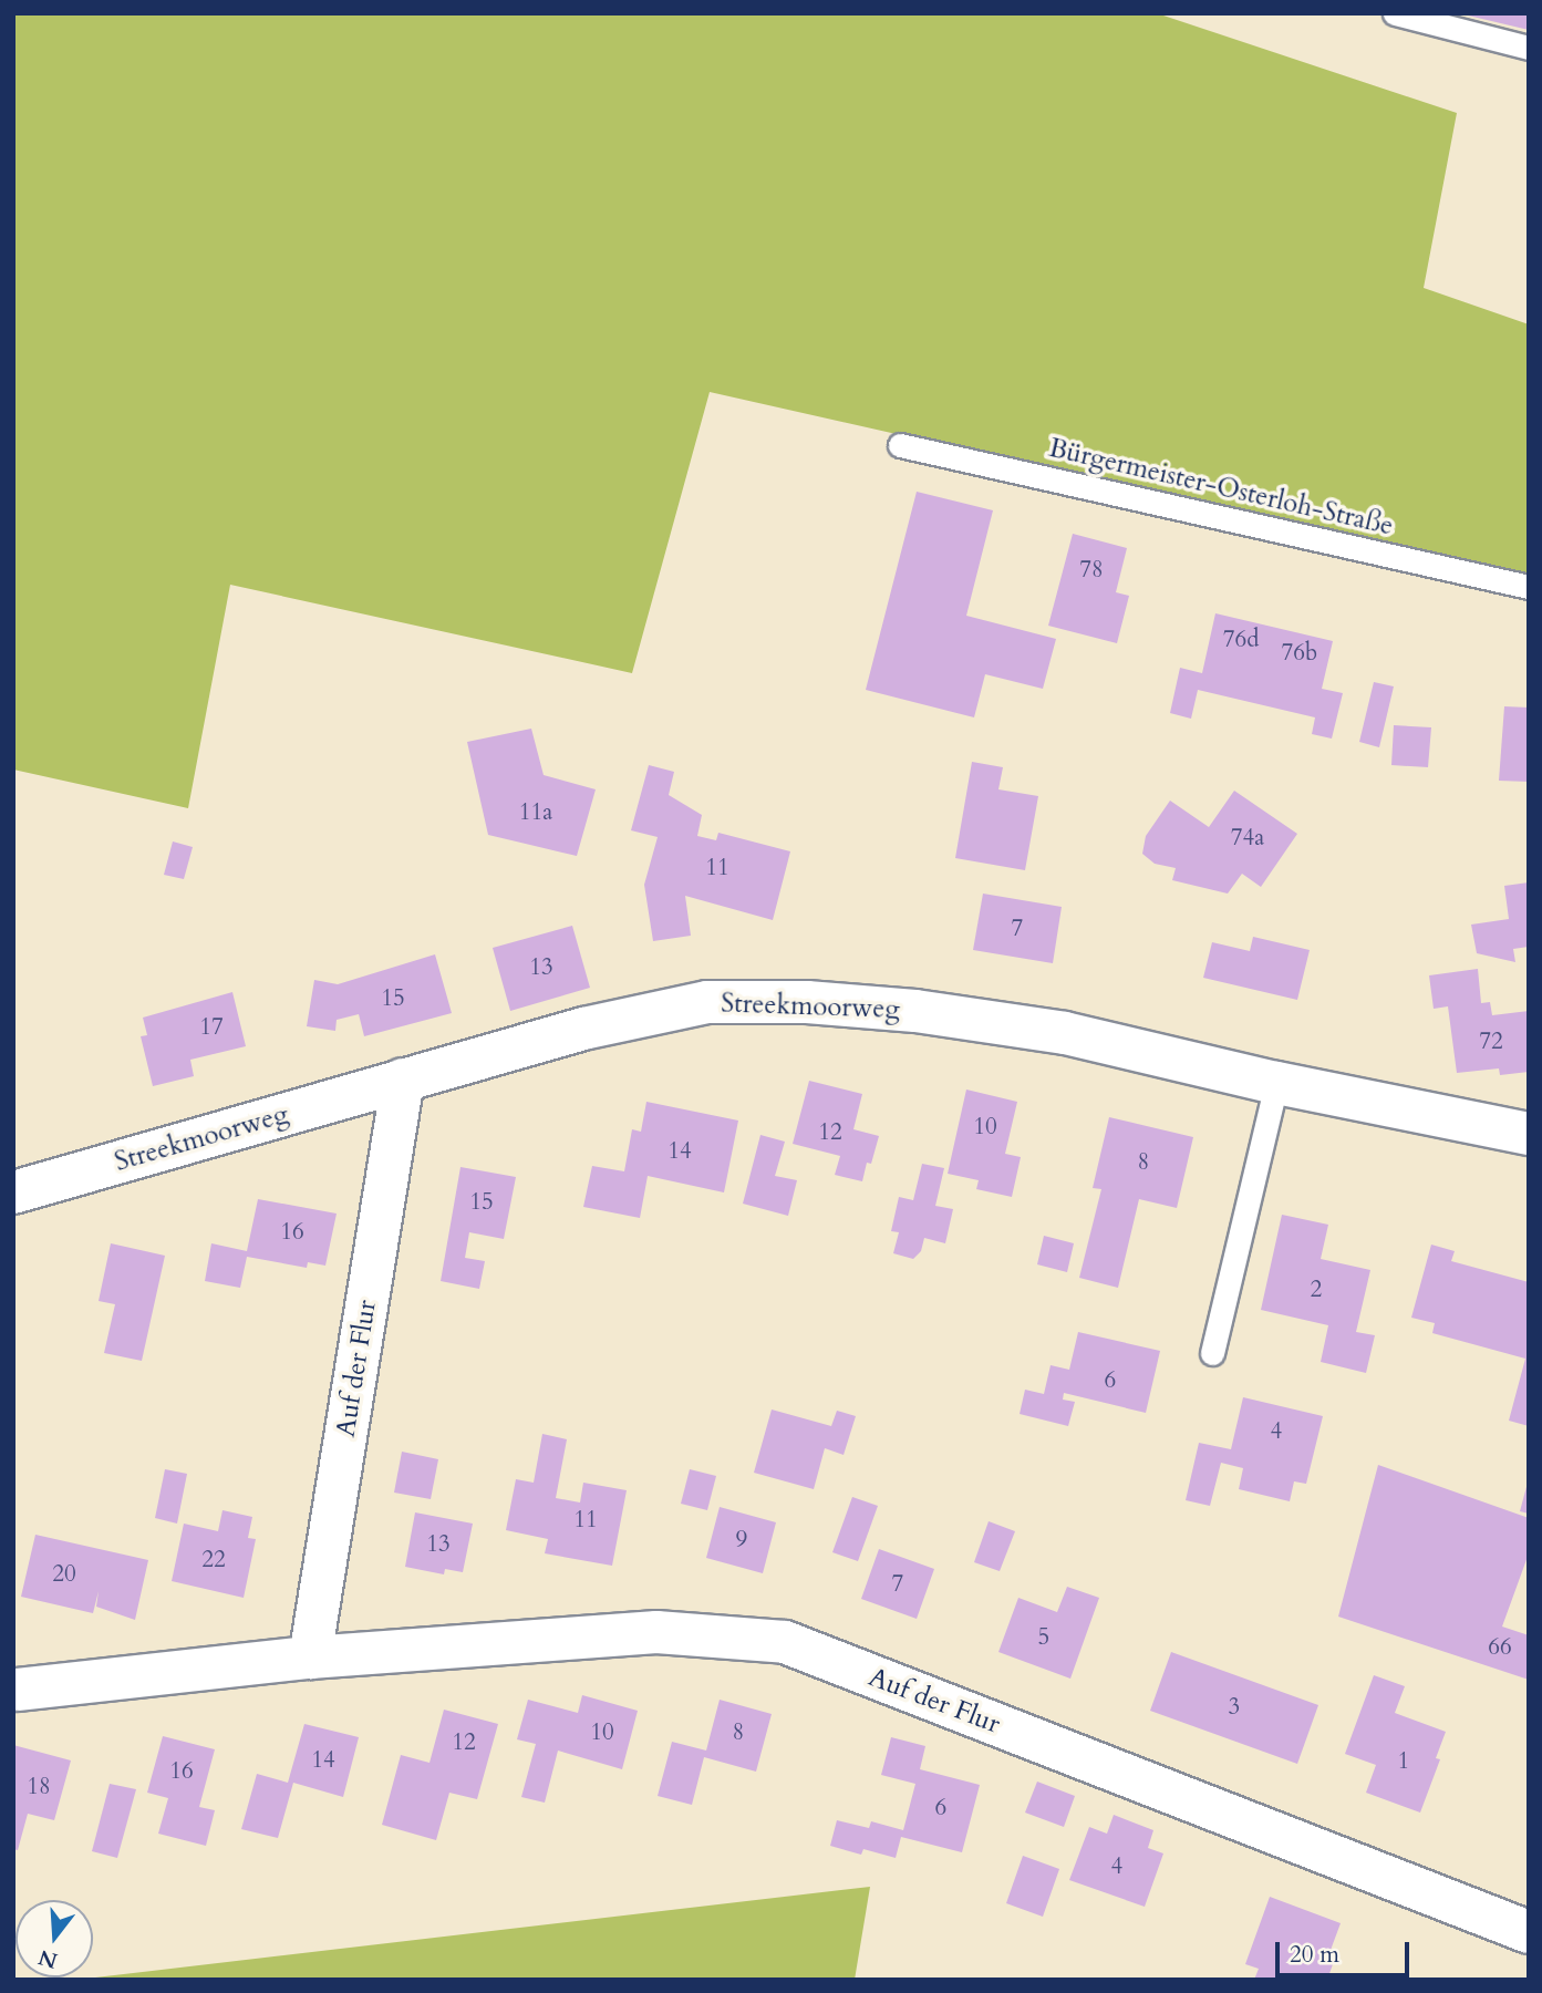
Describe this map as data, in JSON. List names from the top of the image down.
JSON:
{
  "streets": {
    "street": ["Streekmoorweg", "Auf der Flur"],
    "lane": ["Bürgermeister-Osterloh-Straße"]
  },
  "crossings": [
    ["Streekmoorweg", "Auf der Flur"]
  ],
  "house_numbers": [
    "78",
    "76d",
    "76b",
    "11a",
    "74a",
    "11",
    "7",
    "13",
    "15",
    "17",
    "72",
    "10",
    "12",
    "14",
    "8",
    "15",
    "16",
    "2",
    "6",
    "4",
    "11",
    "9",
    "13",
    "22",
    "20",
    "7",
    "5",
    "66",
    "3",
    "10",
    "8",
    "12",
    "14",
    "1",
    "16",
    "18",
    "6",
    "4"
  ],
  "scale_bar": "20 m",
  "north": "bottom"
}
